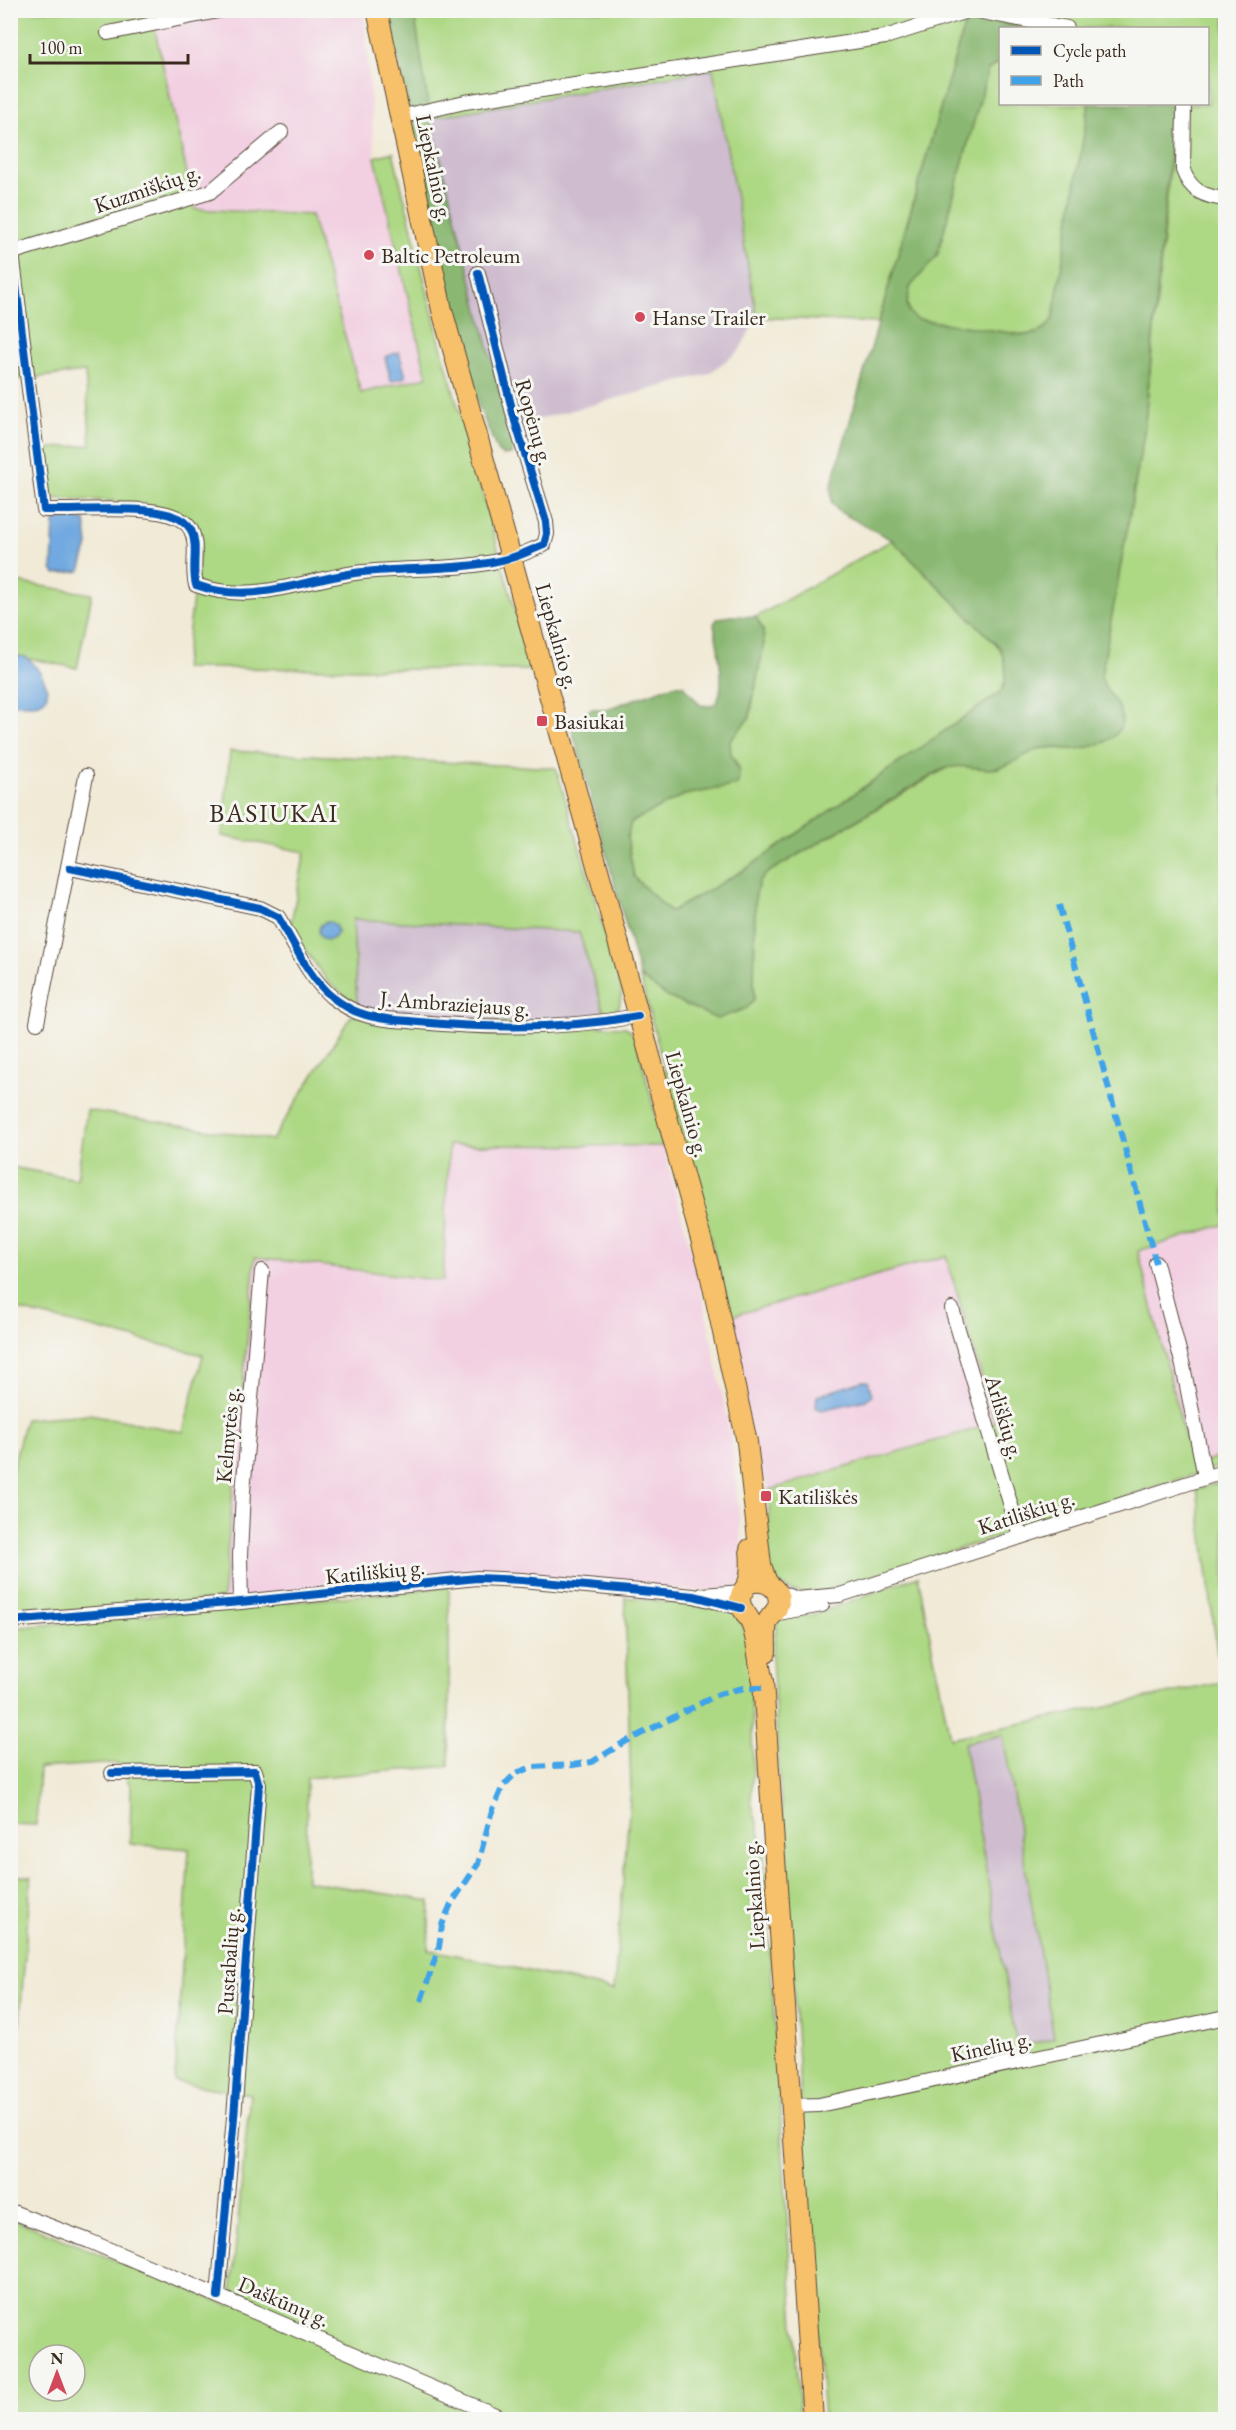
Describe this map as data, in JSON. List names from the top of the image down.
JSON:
{
  "streets": {
    "highway": ["Liepkalnio g."],
    "street": [
      "Kuzmiškių g.",
      "Ropėnų g.",
      "J. Ambraziejaus g.",
      "Arliškių g.",
      "Kelmytės g.",
      "Katiliškių g.",
      "Pustabalių g.",
      "Kinelių g.",
      "Daškūnų g."
    ]
  },
  "crossings": [
    ["Liepkalnio g.", "Ropėnų g."],
    ["Liepkalnio g.", "J. Ambraziejaus g."],
    ["Liepkalnio g.", "Katiliškių g."],
    ["Liepkalnio g.", "Kinelių g."],
    ["Arliškių g.", "Katiliškių g."],
    ["Kelmytės g.", "Katiliškių g."],
    ["Pustabalių g.", "Daškūnų g."]
  ],
  "districts": ["BASIUKAI"],
  "places": {
    "other": ["Baltic Petroleum", "Hanse Trailer"],
    "transit": ["Basiukai", "Katiliškės"]
  },
  "legend": ["Cycle path", "Path"],
  "scale_bar": "100 m",
  "north": "top"
}
